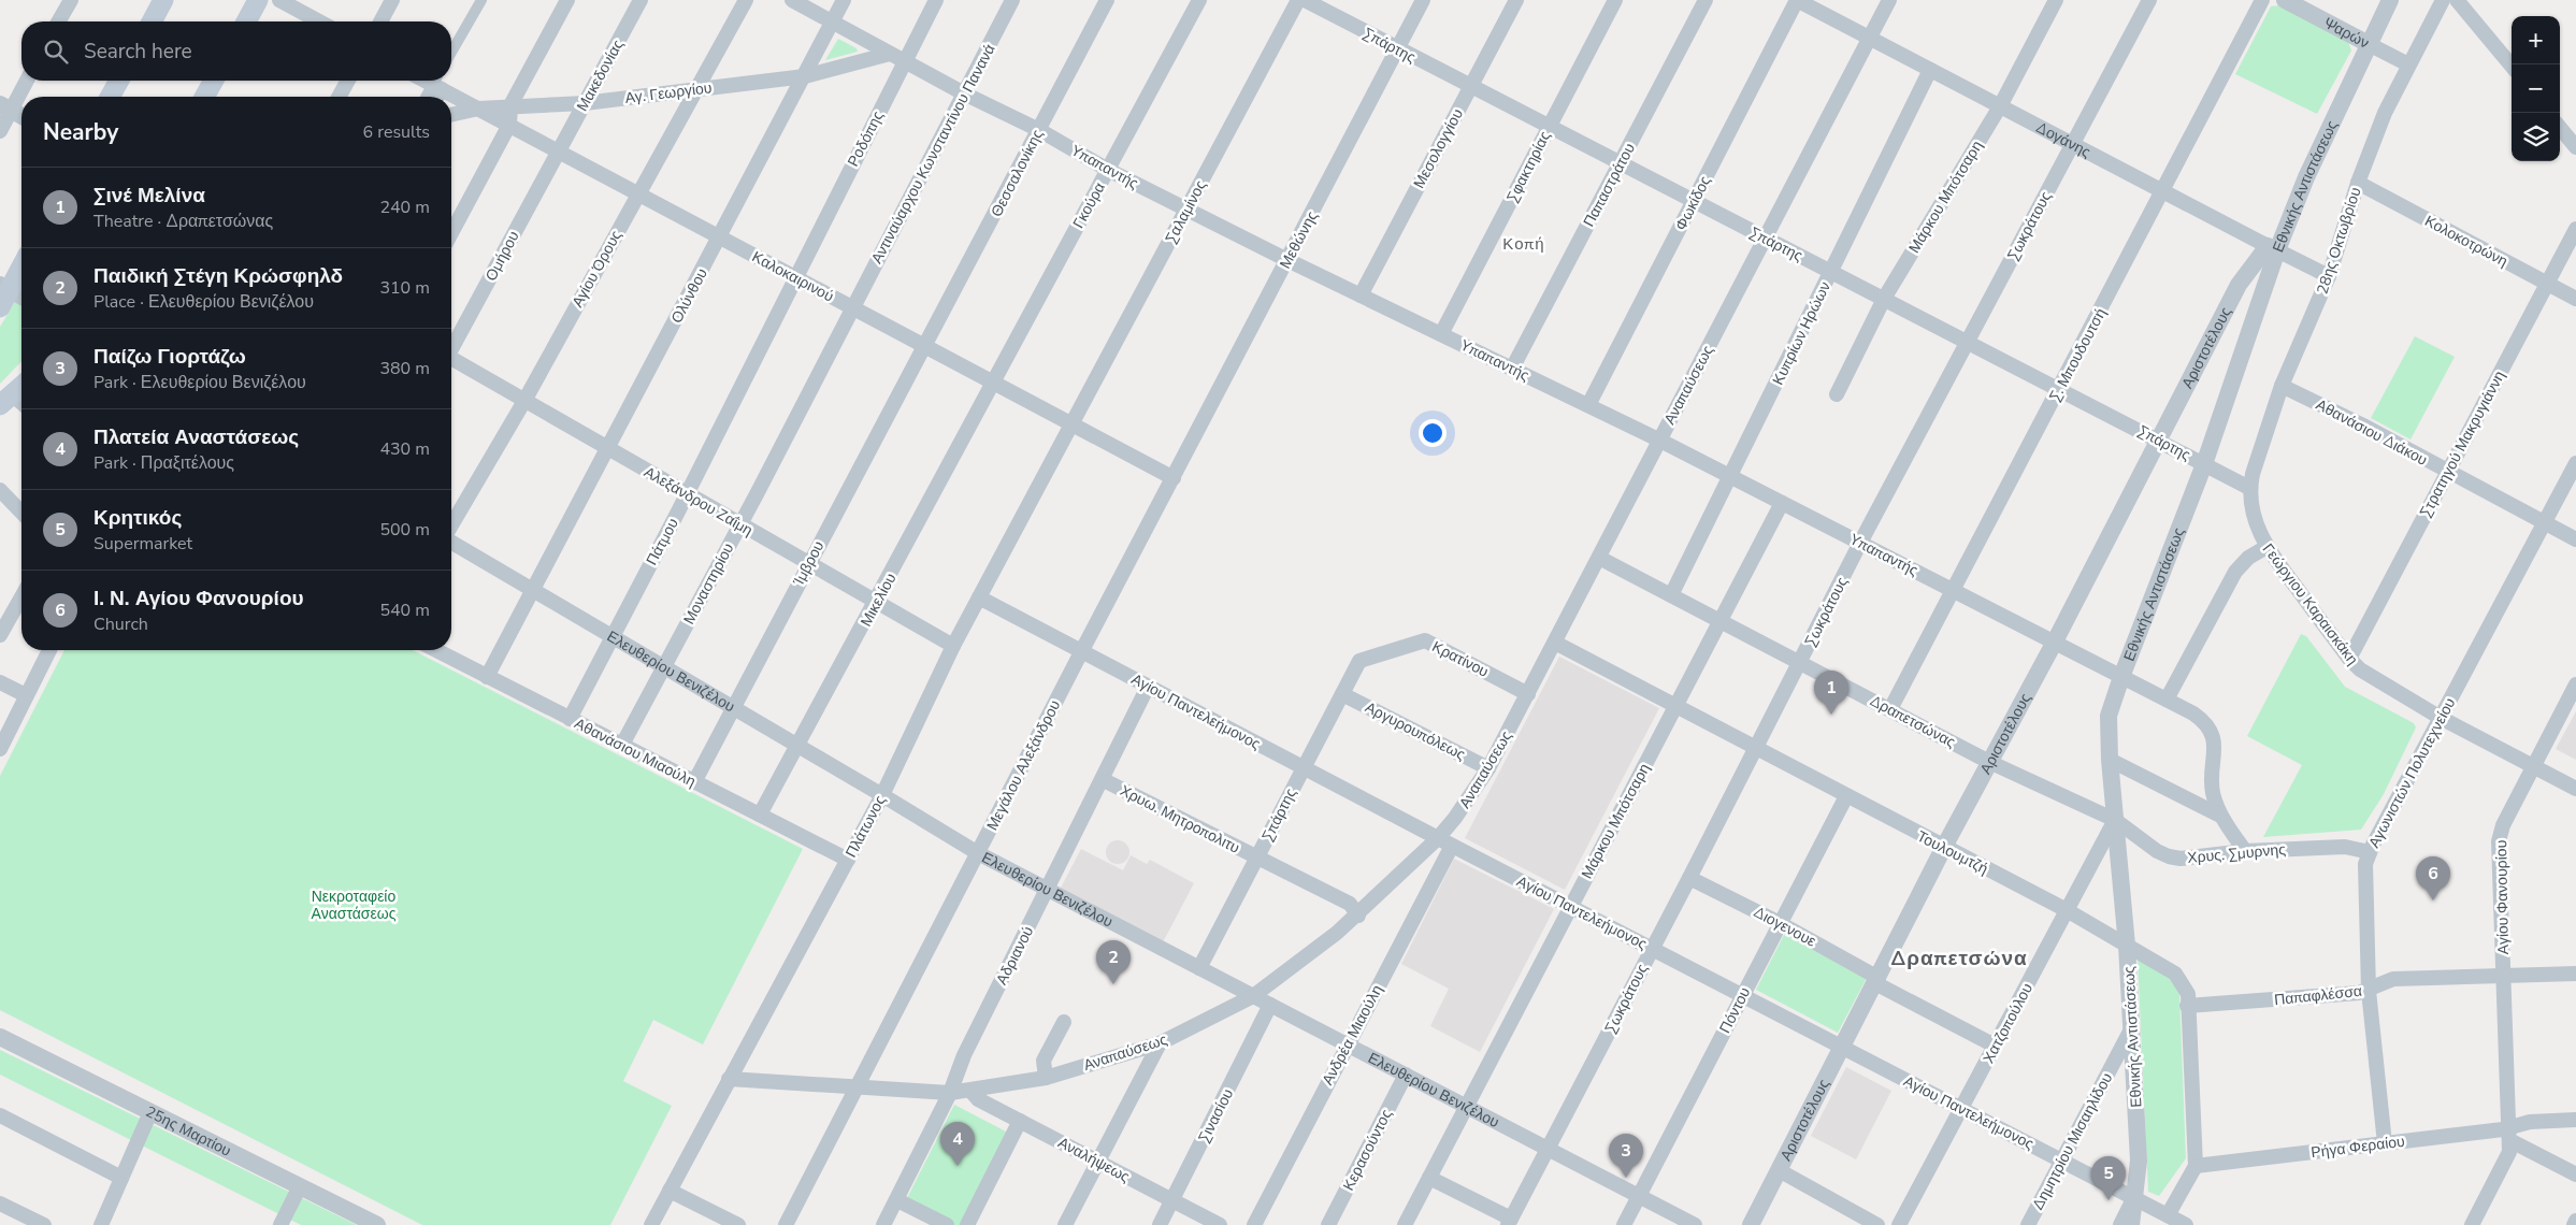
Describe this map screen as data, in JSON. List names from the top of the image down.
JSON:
{
  "streets": {
    "street": [
      "Ψαρών",
      "Σπάρτης",
      "Μακεδονίας",
      "Αγ. Γεωργίου",
      "Ροδόπης",
      "Δογάνης",
      "Μεσολογγίου",
      "Αντιναύαρχου Κωνσταντίνου Πανανά",
      "Υπαπαντής",
      "Σφακτηρίας",
      "Θεσσαλονίκης",
      "Παπαστράτου",
      "Εθνικής Αντιστάσεως",
      "Μάρκου Μπότσαρη",
      "Φωκίδος",
      "Γκούρα",
      "Σαλαμίνος",
      "Σωκράτους",
      "Μεθώνης",
      "28ης Οκτωβρίου",
      "Κολοκοτρώνη",
      "Ομήρου",
      "Αγίου Όρους",
      "Καλοκαιρινού",
      "Ολύνθου",
      "Κυπρίων Ηρώων",
      "Αριστοτέλους",
      "Σ. Μπουδουτσή",
      "Αναπαύσεως",
      "Αθανάσιου Διάκου",
      "Στρατηγού Μακρυγιάννη",
      "Αλεξάνδρου Ζαΐμη",
      "Πάτμου",
      "Ίμβρου",
      "Μοναστηρίου",
      "Μικελίου",
      "Γεώργιου Καραισκάκη",
      "Κρατίνου",
      "Ελευθερίου Βενιζέλου",
      "Αγίου Παντελεήμονος",
      "Δραπετσώνας",
      "Αργυρουπόλεως",
      "Αθανάσιου Μιαούλη",
      "Μεγάλου Αλεξάνδρου",
      "Αγωνιστών Πολυτεχνείου",
      "Χρυω. Μητροπολιτυ",
      "Πλάτωνος",
      "Τουλουμτζή",
      "Χρυς. Σμυρνης",
      "Αγίου Φανουρίου",
      "Διογενουε",
      "Αδριανού",
      "Παπαφλέσσα",
      "Πόντου",
      "Χατζοπούλου",
      "Ανδρέα Μιαούλη",
      "Σινασίου",
      "25ης Μαρτίου",
      "Δημητρίου Μισαηλίδου",
      "Ρήγα Φεραίου",
      "Κερασούντος",
      "Αναλήψεως"
    ]
  },
  "crossings": [
    ["Ψαρών", "Εθνικής Αντιστάσεως"],
    ["Ψαρών", "28ης Οκτωβρίου"],
    ["Σπάρτης", "Μεσολογγίου"],
    ["Σπάρτης", "Σφακτηρίας"],
    ["Σπάρτης", "Παπαστράτου"],
    ["Σπάρτης", "Εθνικής Αντιστάσεως"],
    ["Σπάρτης", "Μάρκου Μπότσαρη"],
    ["Σπάρτης", "Φωκίδος"],
    ["Σπάρτης", "Σωκράτους"],
    ["Σπάρτης", "Μεθώνης"],
    ["Σπάρτης", "28ης Οκτωβρίου"],
    ["Σπάρτης", "Κυπρίων Ηρώων"],
    ["Σπάρτης", "Αριστοτέλους"],
    ["Σπάρτης", "Σ. Μπουδουτσή"],
    ["Σπάρτης", "Αναπαύσεως"],
    ["Σπάρτης", "Γεώργιου Καραισκάκη"],
    ["Σπάρτης", "Κρατίνου"],
    ["Σπάρτης", "Ελευθερίου Βενιζέλου"],
    ["Σπάρτης", "Αγίου Παντελεήμονος"],
    ["Σπάρτης", "Αργυρουπόλεως"],
    ["Σπάρτης", "Χρυω. Μητροπολιτυ"],
    ["Μακεδονίας", "Αγ. Γεωργίου"],
    ["Μακεδονίας", "Ομήρου"],
    ["Μακεδονίας", "Καλοκαιρινού"],
    ["Αγ. Γεωργίου", "Υπαπαντής"],
    ["Αγ. Γεωργίου", "Αγίου Όρους"],
    ["Αγ. Γεωργίου", "Καλοκαιρινού"],
    ["Αγ. Γεωργίου", "Ολύνθου"],
    ["Ροδόπης", "Υπαπαντής"],
    ["Ροδόπης", "Καλοκαιρινού"],
    ["Ροδόπης", "Πάτμου"],
    ["Δογάνης", "Εθνικής Αντιστάσεως"],
    ["Δογάνης", "Μάρκου Μπότσαρη"],
    ["Δογάνης", "Φωκίδος"],
    ["Δογάνης", "Σωκράτους"],
    ["Δογάνης", "28ης Οκτωβρίου"],
    ["Δογάνης", "Κυπρίων Ηρώων"],
    ["Δογάνης", "Αριστοτέλους"],
    ["Δογάνης", "Σ. Μπουδουτσή"],
    ["Δογάνης", "Αναπαύσεως"],
    ["Μεσολογγίου", "Υπαπαντής"],
    ["Αντιναύαρχου Κωνσταντίνου Πανανά", "Υπαπαντής"],
    ["Αντιναύαρχου Κωνσταντίνου Πανανά", "Καλοκαιρινού"],
    ["Αντιναύαρχου Κωνσταντίνου Πανανά", "Μοναστηρίου"],
    ["Υπαπαντής", "Σφακτηρίας"],
    ["Υπαπαντής", "Θεσσαλονίκης"],
    ["Υπαπαντής", "Παπαστράτου"],
    ["Υπαπαντής", "Εθνικής Αντιστάσεως"],
    ["Υπαπαντής", "Μάρκου Μπότσαρη"],
    ["Υπαπαντής", "Φωκίδος"],
    ["Υπαπαντής", "Γκούρα"],
    ["Υπαπαντής", "Σαλαμίνος"],
    ["Υπαπαντής", "Σωκράτους"],
    ["Υπαπαντής", "Μεθώνης"],
    ["Υπαπαντής", "Ολύνθου"],
    ["Υπαπαντής", "Κυπρίων Ηρώων"],
    ["Υπαπαντής", "Αριστοτέλους"],
    ["Υπαπαντής", "Σ. Μπουδουτσή"],
    ["Υπαπαντής", "Αναπαύσεως"],
    ["Θεσσαλονίκης", "Καλοκαιρινού"],
    ["Θεσσαλονίκης", "Ίμβρου"],
    ["Εθνικής Αντιστάσεως", "Αριστοτέλους"],
    ["Εθνικής Αντιστάσεως", "Αγίου Παντελεήμονος"],
    ["Εθνικής Αντιστάσεως", "Δραπετσώνας"],
    ["Εθνικής Αντιστάσεως", "Τουλουμτζή"],
    ["Εθνικής Αντιστάσεως", "Χρυς. Σμυρνης"],
    ["Εθνικής Αντιστάσεως", "Χατζοπούλου"],
    ["Εθνικής Αντιστάσεως", "Δημητρίου Μισαηλίδου"],
    ["Μάρκου Μπότσαρη", "Ελευθερίου Βενιζέλου"],
    ["Μάρκου Μπότσαρη", "Αγίου Παντελεήμονος"],
    ["Μάρκου Μπότσαρη", "Δραπετσώνας"],
    ["Μάρκου Μπότσαρη", "Τουλουμτζή"],
    ["Γκούρα", "Καλοκαιρινού"],
    ["Γκούρα", "Μικελίου"],
    ["Σαλαμίνος", "Καλοκαιρινού"],
    ["Σαλαμίνος", "Πλάτωνος"],
    ["Σωκράτους", "Ελευθερίου Βενιζέλου"],
    ["Σωκράτους", "Αγίου Παντελεήμονος"],
    ["Σωκράτους", "Δραπετσώνας"],
    ["Σωκράτους", "Τουλουμτζή"],
    ["Σωκράτους", "Διογενουε"],
    ["Μεθώνης", "Καλοκαιρινού"],
    ["Μεθώνης", "Μεγάλου Αλεξάνδρου"],
    ["28ης Οκτωβρίου", "Κολοκοτρώνη"],
    ["28ης Οκτωβρίου", "Αθανάσιου Διάκου"],
    ["28ης Οκτωβρίου", "Γεώργιου Καραισκάκη"],
    ["Κολοκοτρώνη", "Στρατηγού Μακρυγιάννη"],
    ["Ομήρου", "Καλοκαιρινού"],
    ["Αγίου Όρους", "Καλοκαιρινού"],
    ["Αγίου Όρους", "Αλεξάνδρου Ζαΐμη"],
    ["Καλοκαιρινού", "Ολύνθου"],
    ["Καλοκαιρινού", "Πάτμου"],
    ["Καλοκαιρινού", "Ίμβρου"],
    ["Καλοκαιρινού", "Μοναστηρίου"],
    ["Καλοκαιρινού", "Μικελίου"],
    ["Καλοκαιρινού", "Μεγάλου Αλεξάνδρου"],
    ["Καλοκαιρινού", "Πλάτωνος"],
    ["Ολύνθου", "Αλεξάνδρου Ζαΐμη"],
    ["Ολύνθου", "Ελευθερίου Βενιζέλου"],
    ["Ολύνθου", "Αθανάσιου Μιαούλη"],
    ["Κυπρίων Ηρώων", "Δραπετσώνας"],
    ["Αριστοτέλους", "Αγίου Παντελεήμονος"],
    ["Αριστοτέλους", "Δραπετσώνας"],
    ["Αριστοτέλους", "Τουλουμτζή"],
    ["Αριστοτέλους", "Διογενουε"],
    ["Σ. Μπουδουτσή", "Δραπετσώνας"],
    ["Αναπαύσεως", "Κρατίνου"],
    ["Αναπαύσεως", "Ελευθερίου Βενιζέλου"],
    ["Αναπαύσεως", "Αγίου Παντελεήμονος"],
    ["Αναπαύσεως", "Δραπετσώνας"],
    ["Αναπαύσεως", "Αργυρουπόλεως"],
    ["Αναπαύσεως", "Μεγάλου Αλεξάνδρου"],
    ["Αναπαύσεως", "Χρυω. Μητροπολιτυ"],
    ["Αναπαύσεως", "Πλάτωνος"],
    ["Αναπαύσεως", "Τουλουμτζή"],
    ["Αναπαύσεως", "Αδριανού"],
    ["Αναπαύσεως", "Αναλήψεως"],
    ["Αθανάσιου Διάκου", "Στρατηγού Μακρυγιάννη"],
    ["Αθανάσιου Διάκου", "Αγωνιστών Πολυτεχνείου"],
    ["Στρατηγού Μακρυγιάννη", "Γεώργιου Καραισκάκη"],
    ["Αλεξάνδρου Ζαΐμη", "Πάτμου"],
    ["Αλεξάνδρου Ζαΐμη", "Ίμβρου"],
    ["Αλεξάνδρου Ζαΐμη", "Μοναστηρίου"],
    ["Αλεξάνδρου Ζαΐμη", "Μικελίου"],
    ["Αλεξάνδρου Ζαΐμη", "Πλάτωνος"],
    ["Πάτμου", "Ελευθερίου Βενιζέλου"],
    ["Πάτμου", "Αθανάσιου Μιαούλη"],
    ["Ίμβρου", "Ελευθερίου Βενιζέλου"],
    ["Ίμβρου", "Αθανάσιου Μιαούλη"],
    ["Μοναστηρίου", "Ελευθερίου Βενιζέλου"],
    ["Μοναστηρίου", "Αθανάσιου Μιαούλη"],
    ["Μικελίου", "Ελευθερίου Βενιζέλου"],
    ["Μικελίου", "Αθανάσιου Μιαούλη"],
    ["Γεώργιου Καραισκάκη", "Αγωνιστών Πολυτεχνείου"],
    ["Γεώργιου Καραισκάκη", "Αγίου Φανουρίου"],
    ["Ελευθερίου Βενιζέλου", "Μεγάλου Αλεξάνδρου"],
    ["Ελευθερίου Βενιζέλου", "Πλάτωνος"],
    ["Ελευθερίου Βενιζέλου", "Αδριανού"],
    ["Ελευθερίου Βενιζέλου", "Πόντου"],
    ["Ελευθερίου Βενιζέλου", "Ανδρέα Μιαούλη"],
    ["Ελευθερίου Βενιζέλου", "Σινασίου"],
    ["Ελευθερίου Βενιζέλου", "Κερασούντος"],
    ["Αγίου Παντελεήμονος", "Μεγάλου Αλεξάνδρου"],
    ["Αγίου Παντελεήμονος", "Πλάτωνος"],
    ["Αγίου Παντελεήμονος", "Αδριανού"],
    ["Αγίου Παντελεήμονος", "Πόντου"],
    ["Αγίου Παντελεήμονος", "Χατζοπούλου"],
    ["Αγίου Παντελεήμονος", "Ανδρέα Μιαούλη"],
    ["Αγίου Παντελεήμονος", "Δημητρίου Μισαηλίδου"],
    ["Δραπετσώνας", "Χρυς. Σμυρνης"],
    ["Δραπετσώνας", "Χατζοπούλου"],
    ["Αθανάσιου Μιαούλη", "Πλάτωνος"],
    ["Αγωνιστών Πολυτεχνείου", "Χρυς. Σμυρνης"],
    ["Αγωνιστών Πολυτεχνείου", "Παπαφλέσσα"],
    ["Αγωνιστών Πολυτεχνείου", "Ρήγα Φεραίου"],
    ["Χρυω. Μητροπολιτυ", "Αδριανού"],
    ["Τουλουμτζή", "Παπαφλέσσα"],
    ["Τουλουμτζή", "Πόντου"],
    ["Τουλουμτζή", "Χατζοπούλου"],
    ["Τουλουμτζή", "Ρήγα Φεραίου"],
    ["Χρυς. Σμυρνης", "Χατζοπούλου"],
    ["Αγίου Φανουρίου", "Παπαφλέσσα"],
    ["Αγίου Φανουρίου", "Ρήγα Φεραίου"],
    ["Διογενουε", "Πόντου"],
    ["Διογενουε", "Χατζοπούλου"],
    ["Σινασίου", "Αναλήψεως"]
  ],
  "districts": ["Κοπή", "Δραπετσώνα"],
  "parks": ["Νεκροταφείο Αναστάσεως"],
  "page": {
    "map_buttons": ["+", "−"],
    "search": "Search here",
    "heading": ["Nearby", "6 results"],
    "list": [
      {
        "mark": "1",
        "name": "Σινέ Μελίνα",
        "note": "Theatre · Δραπετσώνας",
        "value": "240 m"
      },
      {
        "mark": "2",
        "name": "Παιδική Στέγη Κρώσφηλδ",
        "note": "Place · Ελευθερίου Βενιζέλου",
        "value": "310 m"
      },
      {
        "mark": "3",
        "name": "Παίζω Γιορτάζω",
        "note": "Park · Ελευθερίου Βενιζέλου",
        "value": "380 m"
      },
      {
        "mark": "4",
        "name": "Πλατεία Αναστάσεως",
        "note": "Park · Πραξιτέλους",
        "value": "430 m"
      },
      {
        "mark": "5",
        "name": "Κρητικός",
        "note": "Supermarket",
        "value": "500 m"
      },
      {
        "mark": "6",
        "name": "Ι. Ν. Αγίου Φανουρίου",
        "note": "Church",
        "value": "540 m"
      }
    ],
    "pins": [
      "1",
      "6",
      "2",
      "4",
      "3",
      "5"
    ]
  }
}
